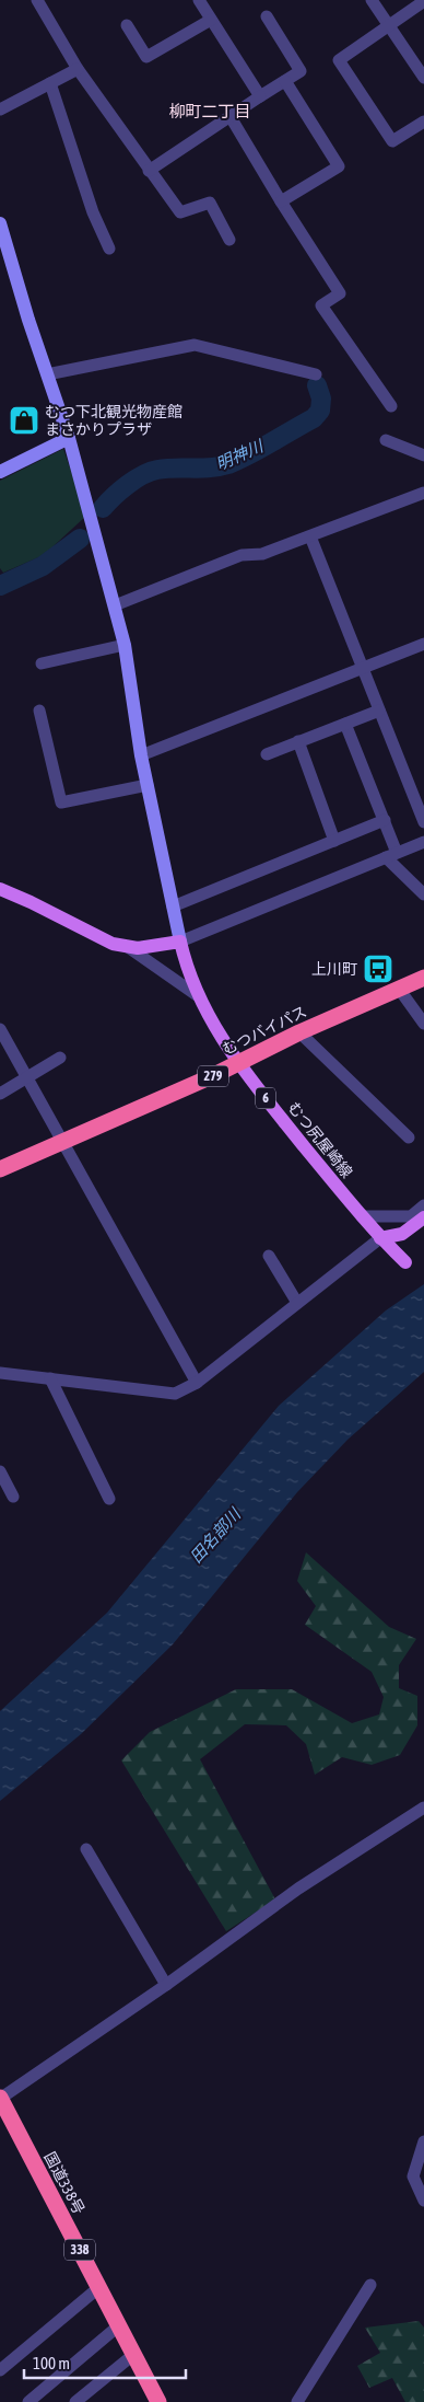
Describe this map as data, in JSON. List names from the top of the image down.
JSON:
{
  "streets": {
    "highway": [
      "むつバイパス",
      "279",
      "国道338号",
      "338"
    ],
    "main road": ["6", "むつ尻屋崎線"]
  },
  "crossings": [
    ["むつバイパス", "むつ尻屋崎線"]
  ],
  "districts": ["柳町二丁目"],
  "water": ["明神川", "田名部川"],
  "places": {
    "shop": ["むつ下北観光物産館 まさかりプラザ"],
    "bus stop": ["上川町"]
  },
  "scale_bar": "100 m"
}
